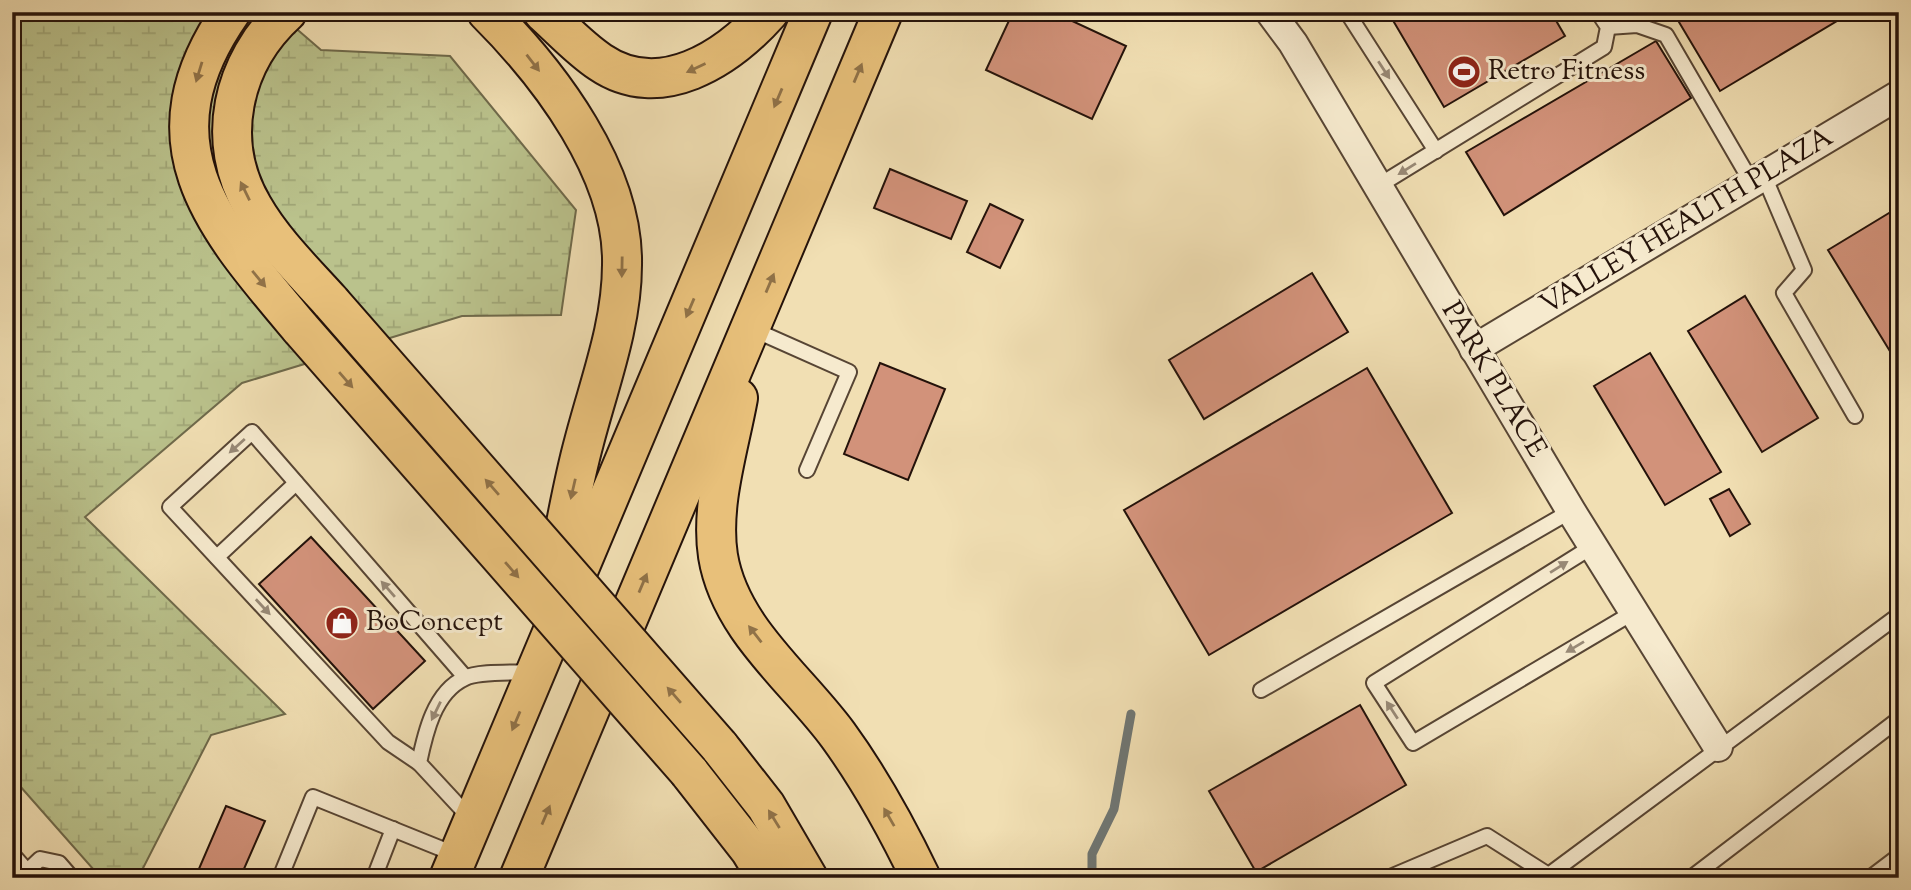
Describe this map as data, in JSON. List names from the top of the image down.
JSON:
{
  "streets": {
    "street": ["VALLEY HEALTH PLAZA", "PARK PLACE"]
  },
  "crossings": [
    ["VALLEY HEALTH PLAZA", "PARK PLACE"]
  ],
  "places": {
    "sports": ["Retro Fitness"],
    "shop": ["BoConcept"]
  }
}
